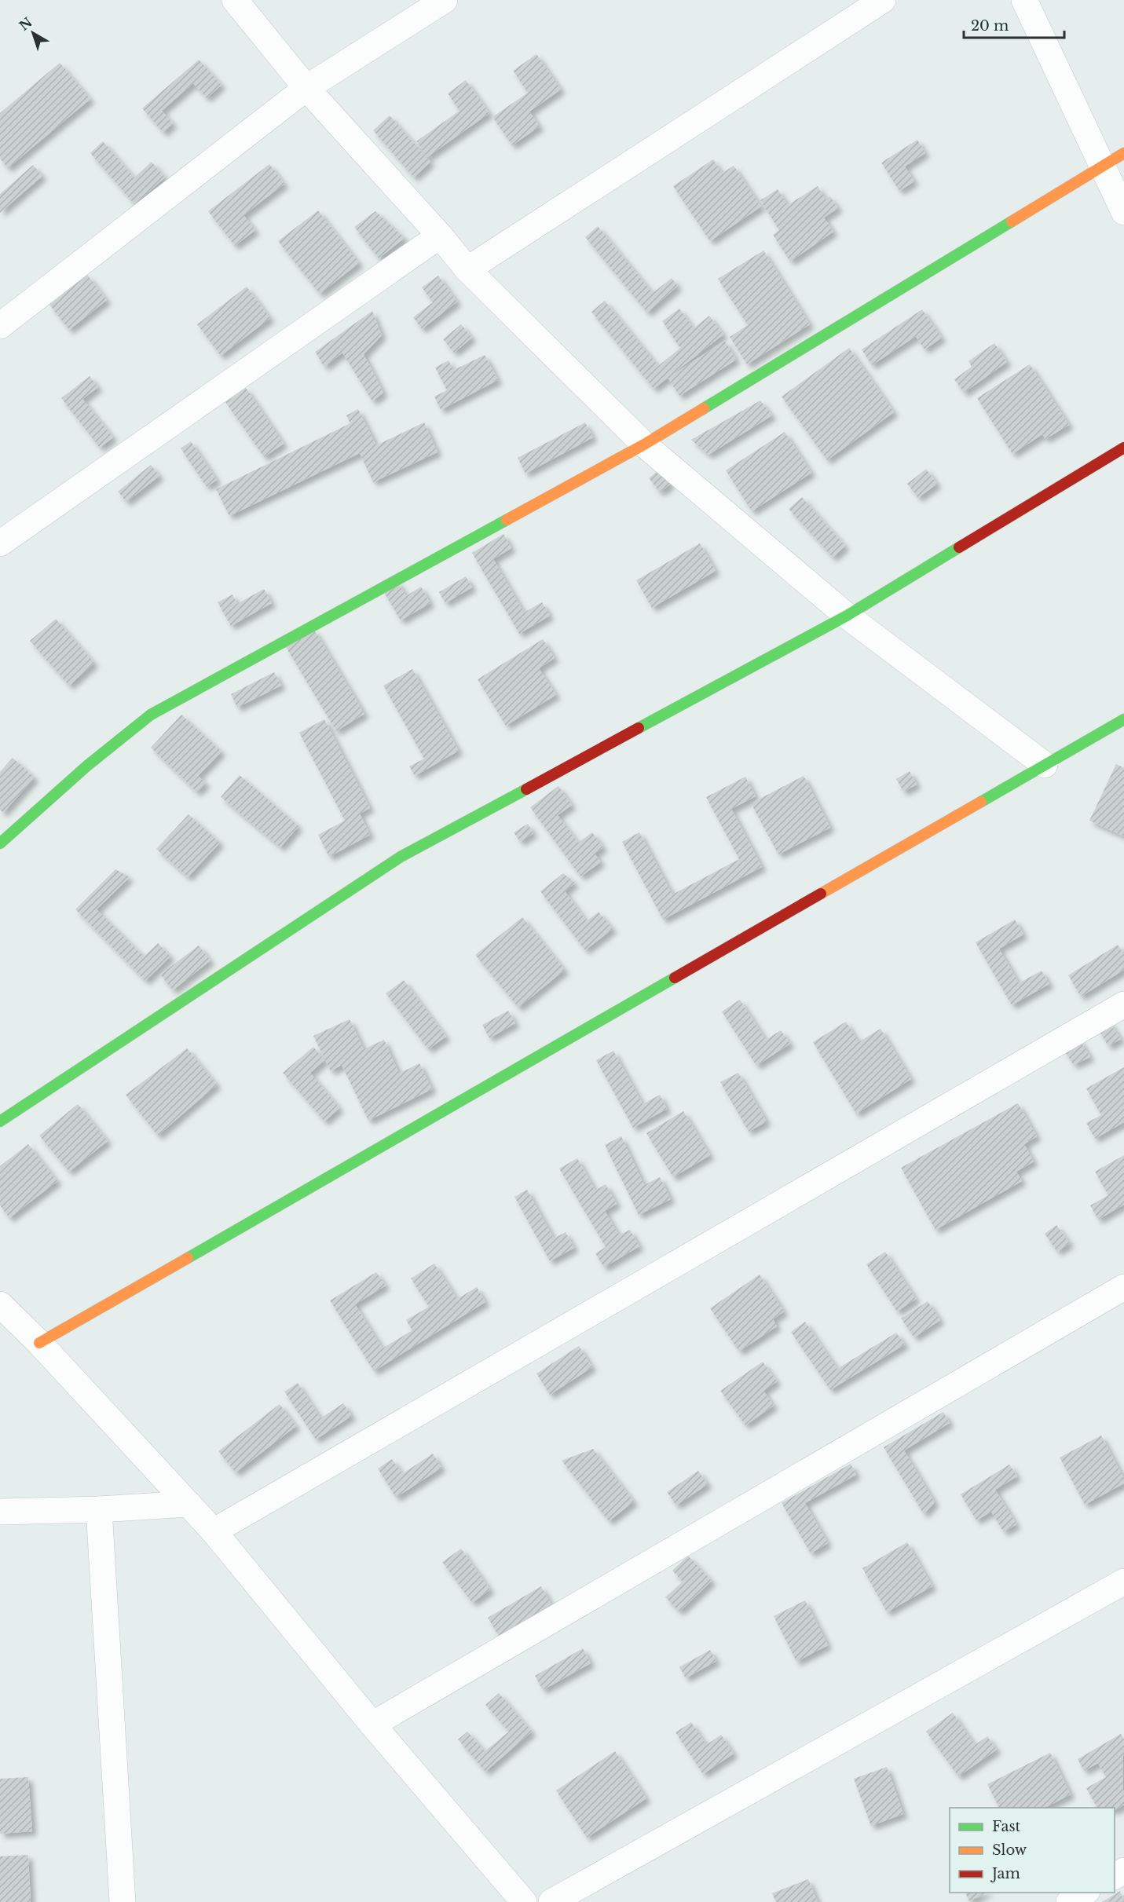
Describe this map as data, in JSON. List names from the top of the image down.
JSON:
{
  "legend": ["Fast", "Slow", "Jam"],
  "scale_bar": "20 m",
  "north": "top left"
}
